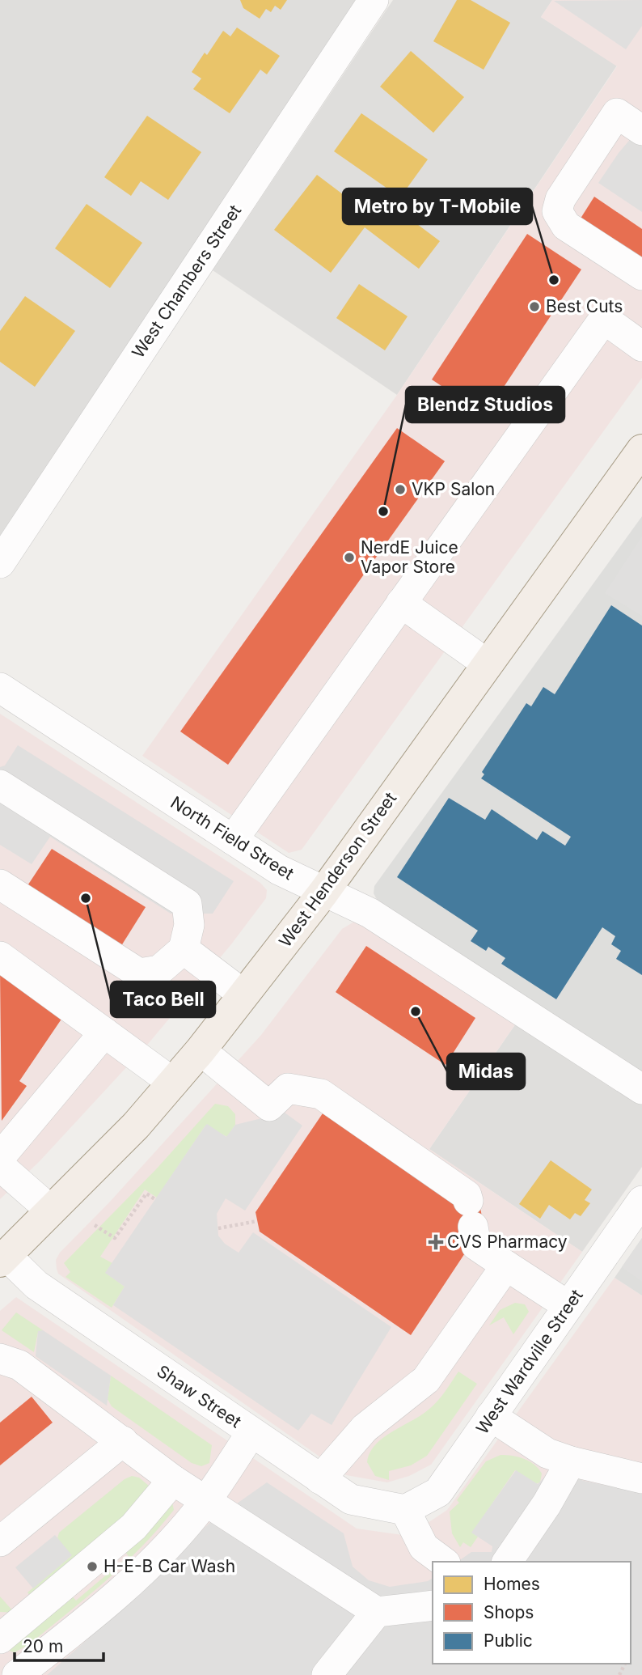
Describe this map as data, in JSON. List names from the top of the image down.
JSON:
{
  "streets": {
    "main road": ["West Henderson Street"],
    "street": [
      "West Chambers Street",
      "North Field Street",
      "West Wardville Street",
      "Shaw Street"
    ]
  },
  "crossings": [
    ["North Field Street", "West Henderson Street"],
    ["West Henderson Street", "Shaw Street"],
    ["West Wardville Street", "Shaw Street"]
  ],
  "places": {
    "other": [
      "Metro by T-Mobile",
      "Best Cuts",
      "VKP Salon",
      "Blendz Studios",
      "NerdE Juice Vapor Store",
      "Taco Bell",
      "Midas",
      "H-E-B Car Wash"
    ],
    "health": ["CVS Pharmacy"]
  },
  "legend": ["Homes", "Shops", "Public"],
  "scale_bar": "20 m"
}
